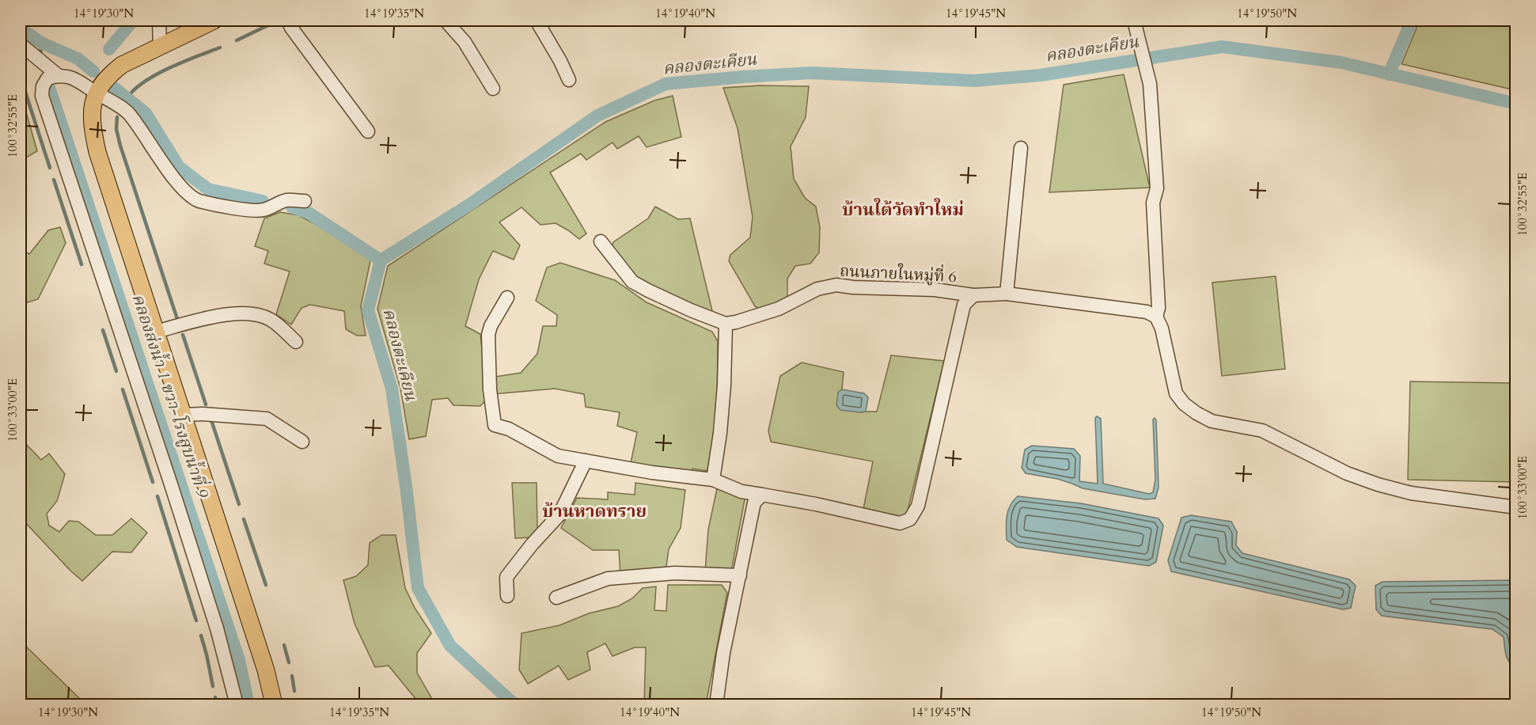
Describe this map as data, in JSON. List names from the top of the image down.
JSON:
{
  "streets": {
    "street": ["ถนนภายในหมู่ที่ 6"]
  },
  "districts": ["บ้านใต้วัดทำใหม่", "บ้านหาดทราย"],
  "water": ["คลองตะเคียน", "คลองส่งน้ำ 1 ขวา-โรงสูบน้ำที่ 9"],
  "coordinates": [
    "14°19'30\"N",
    "14°19'35\"N",
    "14°19'40\"N",
    "14°19'45\"N",
    "14°19'50\"N",
    "100°32'55\"E",
    "100°33'00\"E"
  ]
}
